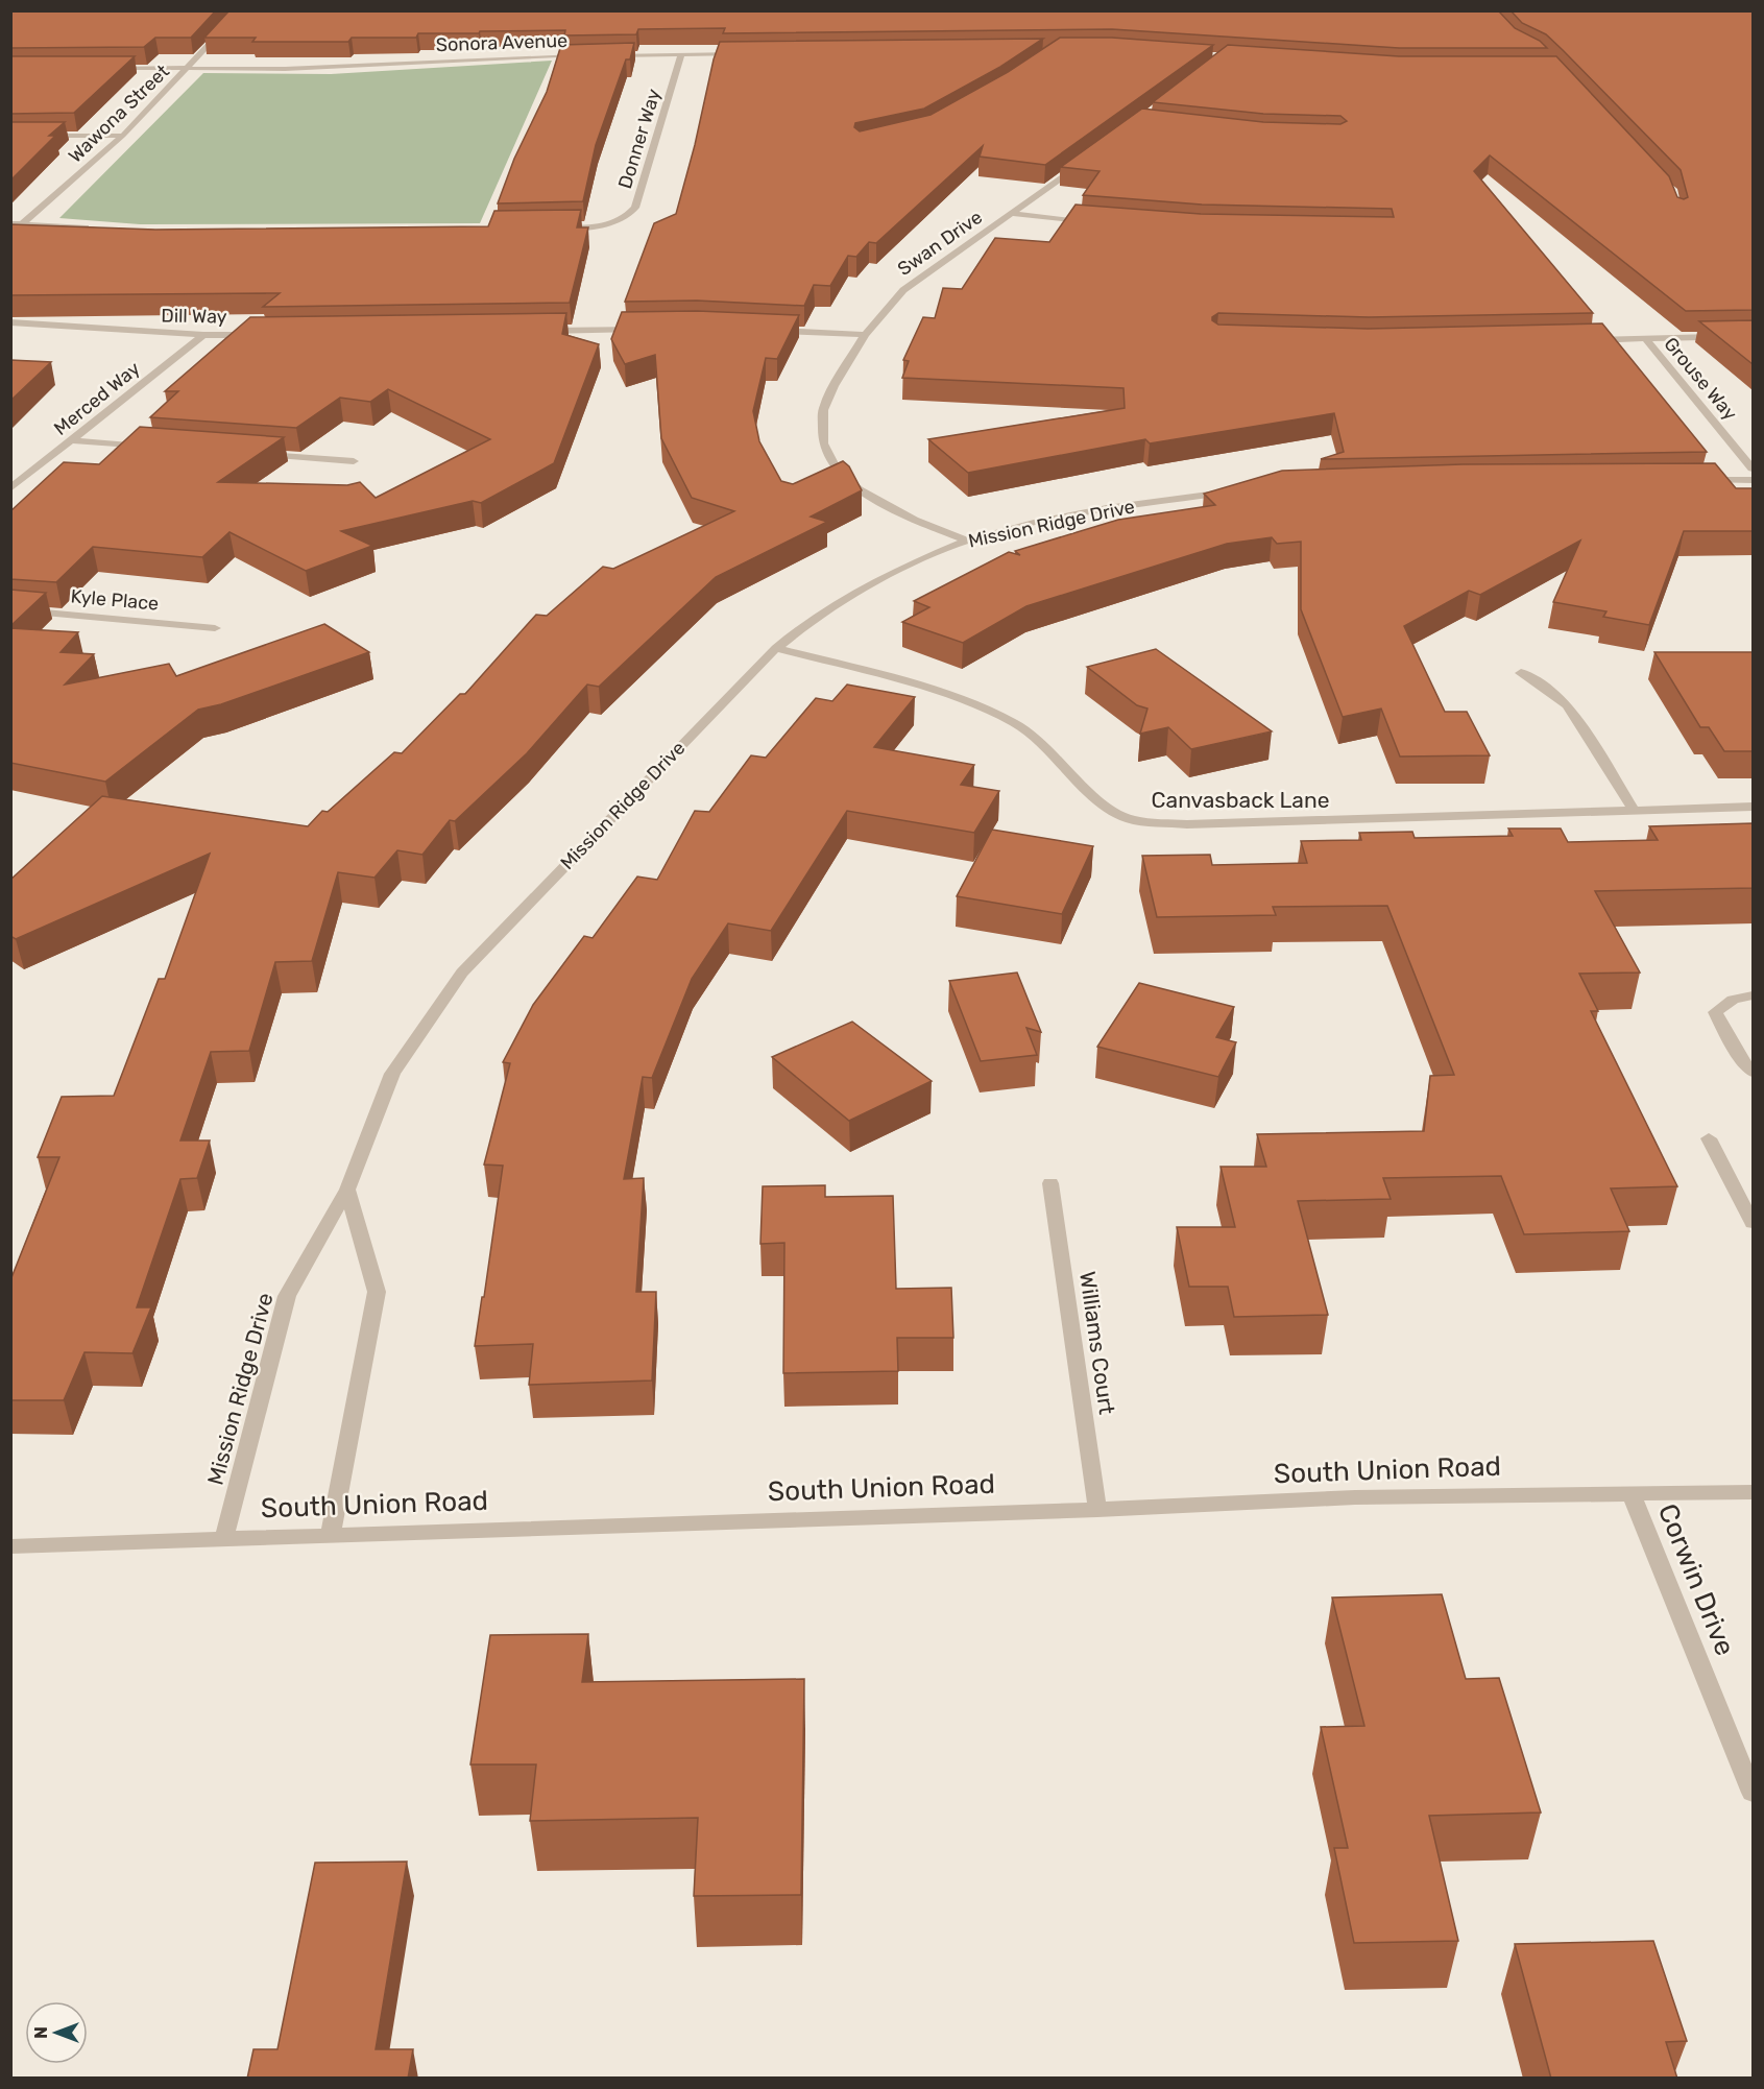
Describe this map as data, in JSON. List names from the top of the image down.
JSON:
{
  "streets": {
    "street": [
      "Sonora Avenue",
      "Wawona Street",
      "Donner Way",
      "Swan Drive",
      "Dill Way",
      "Grouse Way",
      "Merced Way",
      "Mission Ridge Drive",
      "Kyle Place",
      "Canvasback Lane",
      "Williams Court",
      "South Union Road",
      "Corwin Drive"
    ]
  },
  "crossings": [
    ["Sonora Avenue", "Wawona Street"],
    ["Swan Drive", "Mission Ridge Drive"],
    ["Dill Way", "Merced Way"],
    ["Mission Ridge Drive", "Canvasback Lane"],
    ["Mission Ridge Drive", "South Union Road"],
    ["Williams Court", "South Union Road"],
    ["South Union Road", "Corwin Drive"]
  ],
  "north": "left"
}
